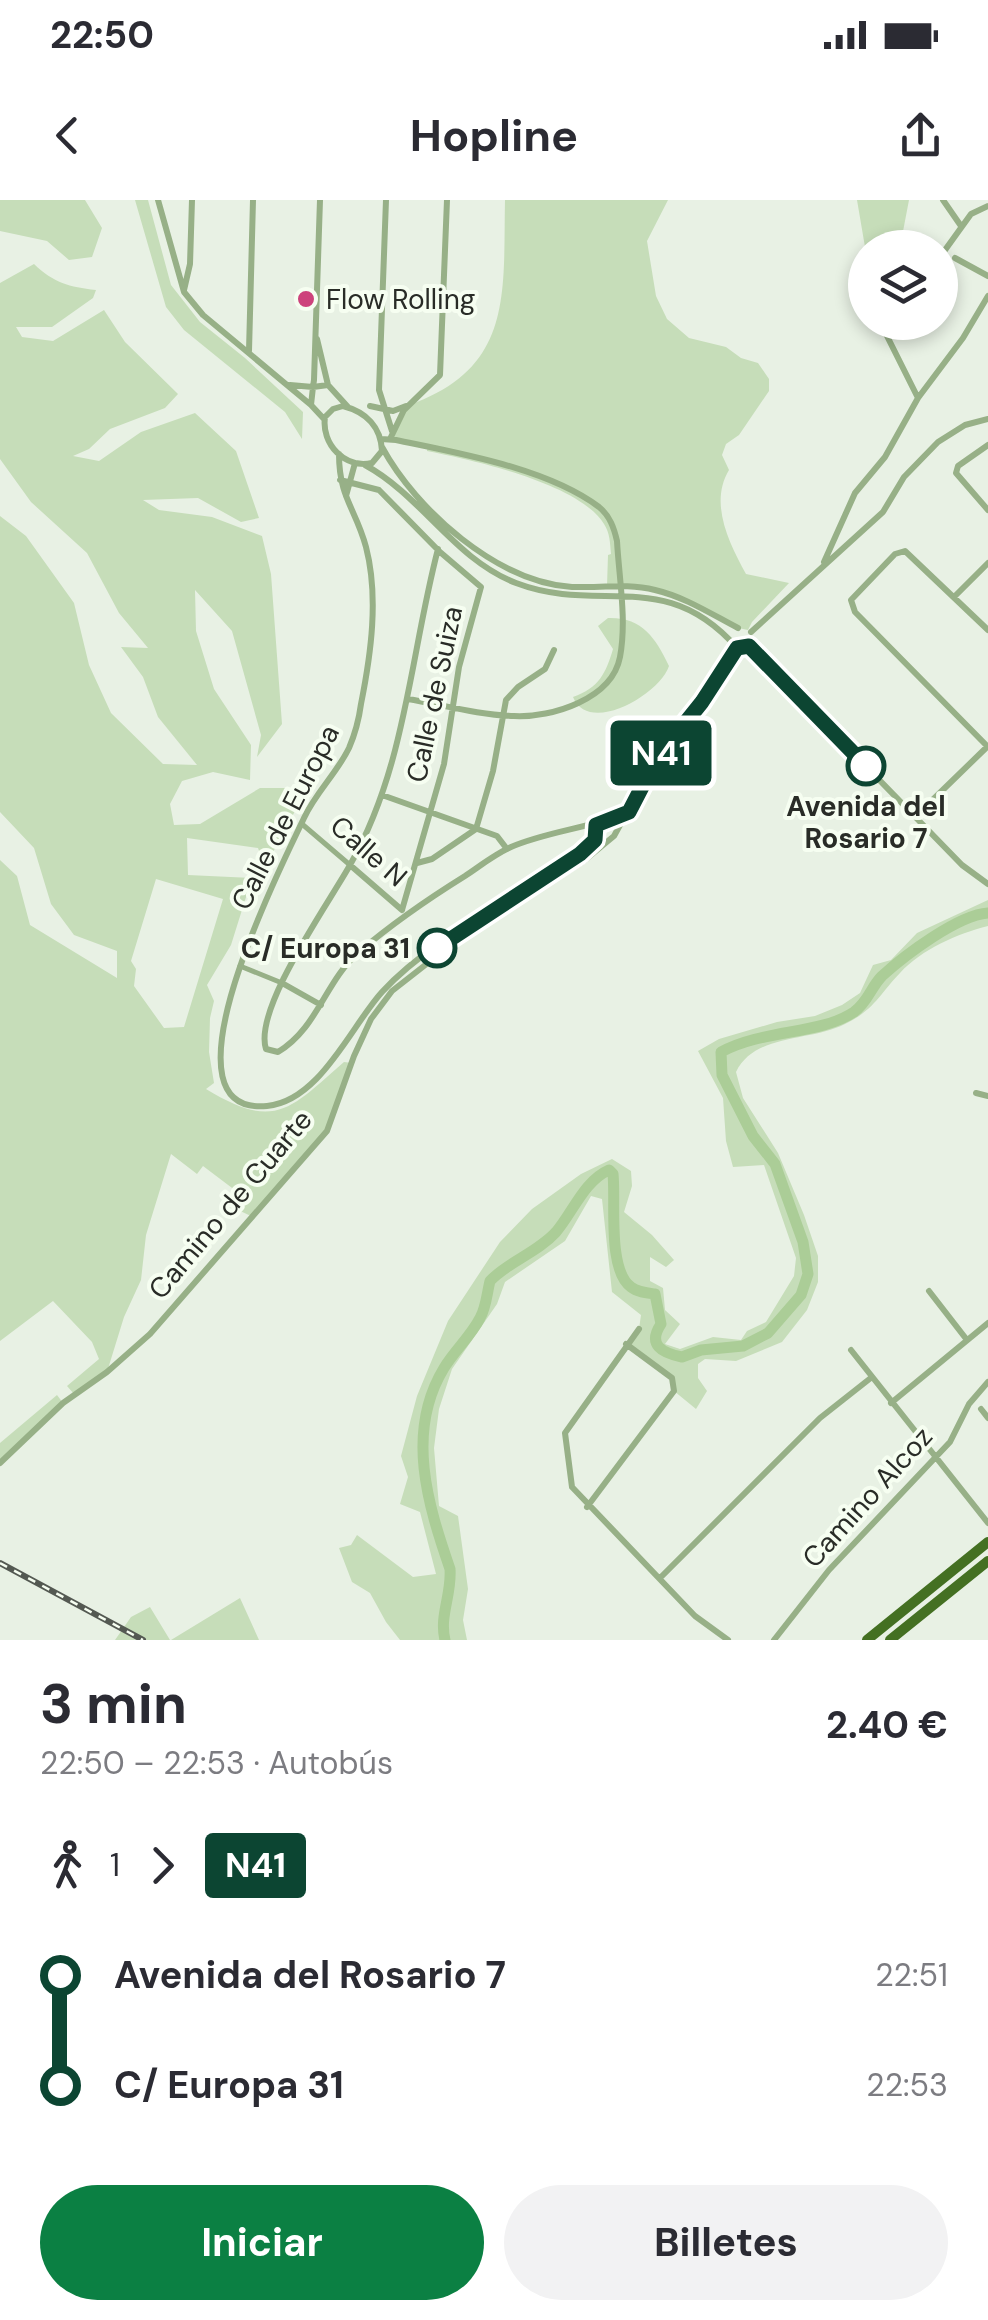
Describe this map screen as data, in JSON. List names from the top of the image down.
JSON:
{
  "streets": {
    "street": [
      "Calle de Suiza",
      "Calle de Europa",
      "Calle N",
      "Camino de Cuarte",
      "Camino Alcoz"
    ]
  },
  "crossings": [
    ["Calle de Suiza", "Calle de Europa"],
    ["Calle de Suiza", "Calle N"],
    ["Calle de Europa", "Calle N"]
  ],
  "places": ["Flow Rolling", "Avenida del Rosario 7", "C/ Europa 31"],
  "lines": ["bus line N41"],
  "page": {
    "status": "22:50",
    "header": "Hopline",
    "on_map": "N41",
    "heading": ["3 min", "22:50 – 22:53 · Autobús", "2.40 €"],
    "legs": ["1", "N41"],
    "list": [
      {
        "name": "Avenida del Rosario 7",
        "value": "22:51"
      },
      {
        "name": "C/ Europa 31",
        "value": "22:53"
      }
    ],
    "buttons": ["Iniciar", "Billetes"]
  }
}
